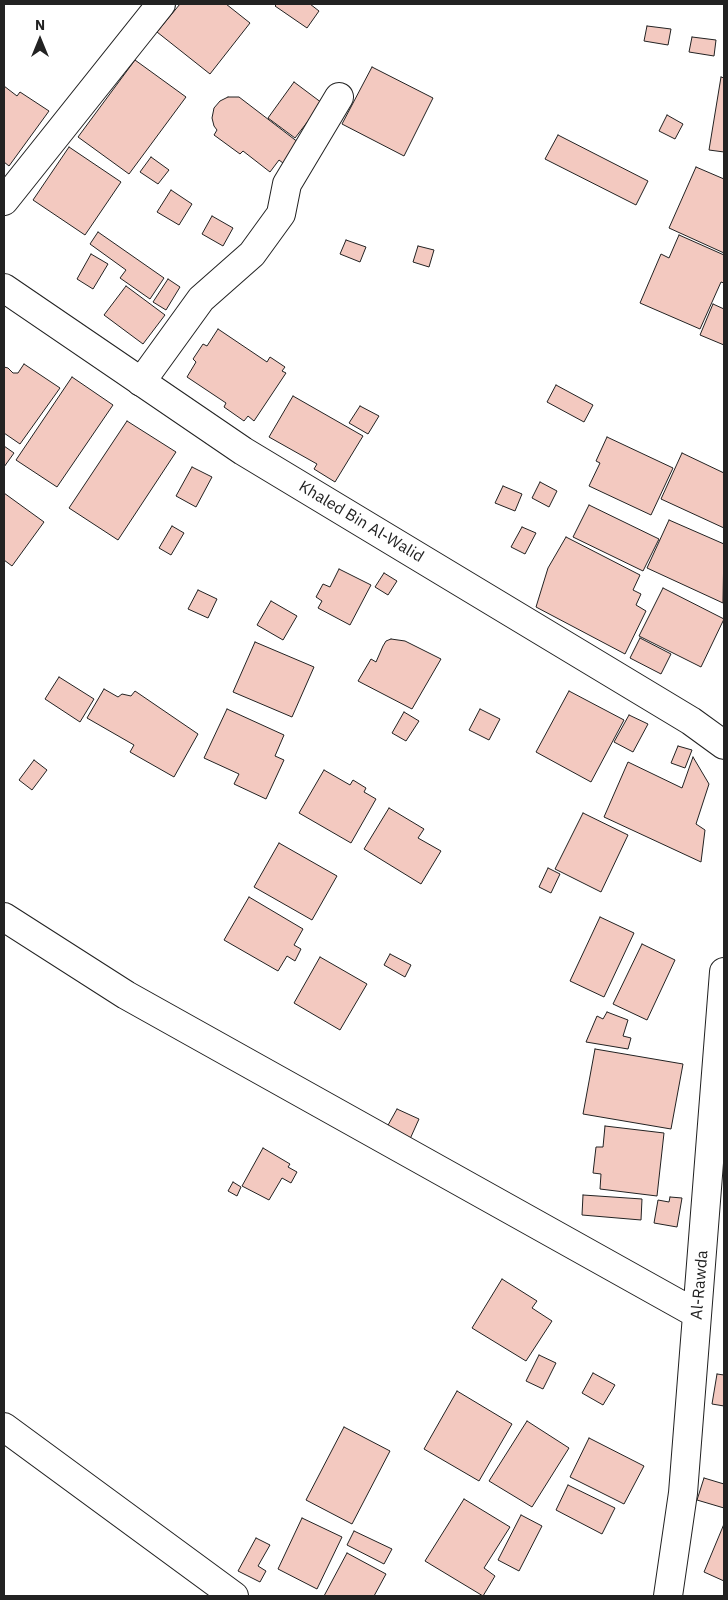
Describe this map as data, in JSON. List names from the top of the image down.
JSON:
{
  "streets": {
    "street": ["Khaled Bin Al-Walid", "Al-Rawda"]
  },
  "north": "top"
}
